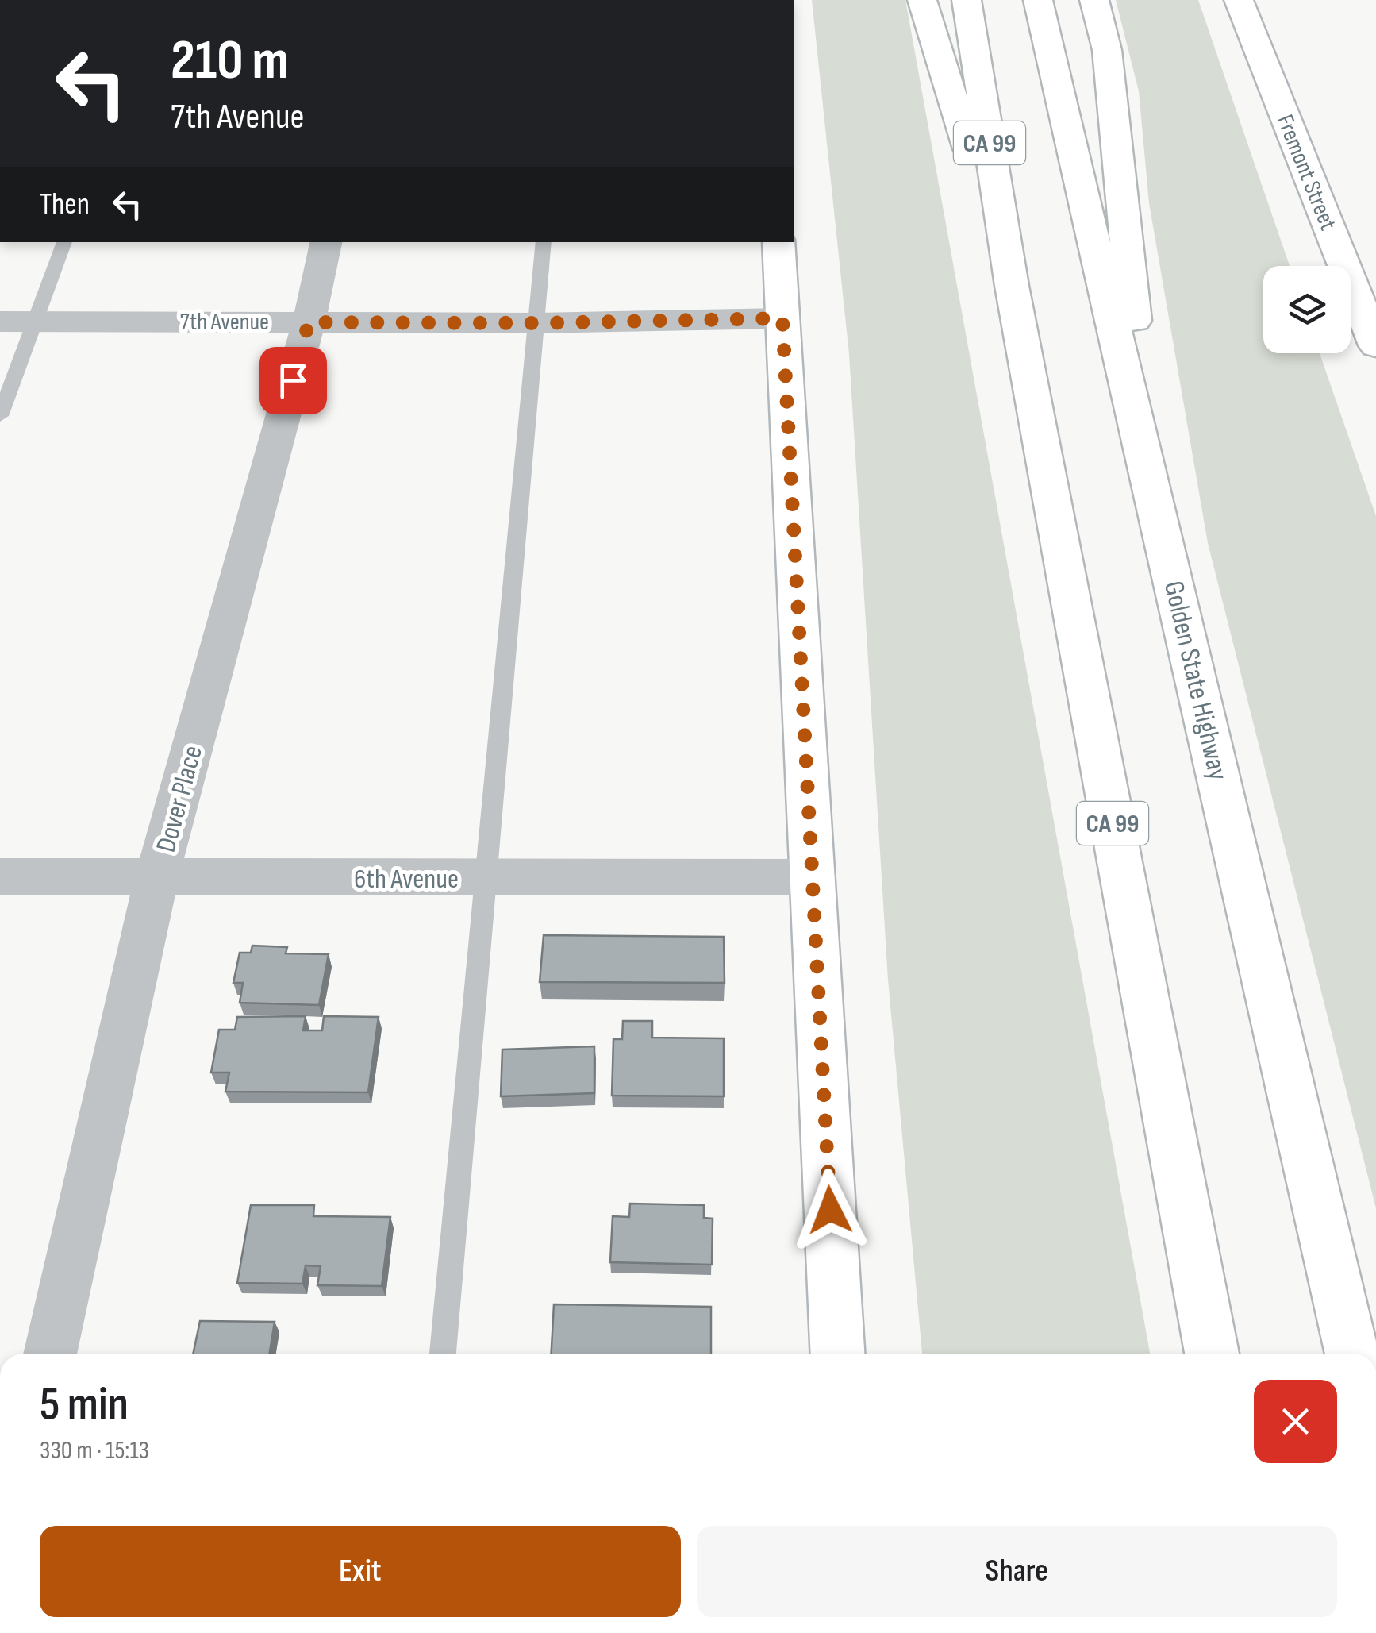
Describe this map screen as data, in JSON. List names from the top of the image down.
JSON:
{
  "streets": {
    "main road": ["CA 99", "Fremont Street", "Golden State Highway"],
    "street": ["7th Avenue", "Dover Place", "6th Avenue"]
  },
  "crossings": [
    ["7th Avenue", "Dover Place"],
    ["Dover Place", "6th Avenue"]
  ],
  "page": {
    "turn": ["210 m", "7th Avenue"],
    "then": "Then",
    "heading": ["5 min", "330 m · 15:13"],
    "buttons": ["Exit", "Share"]
  }
}
